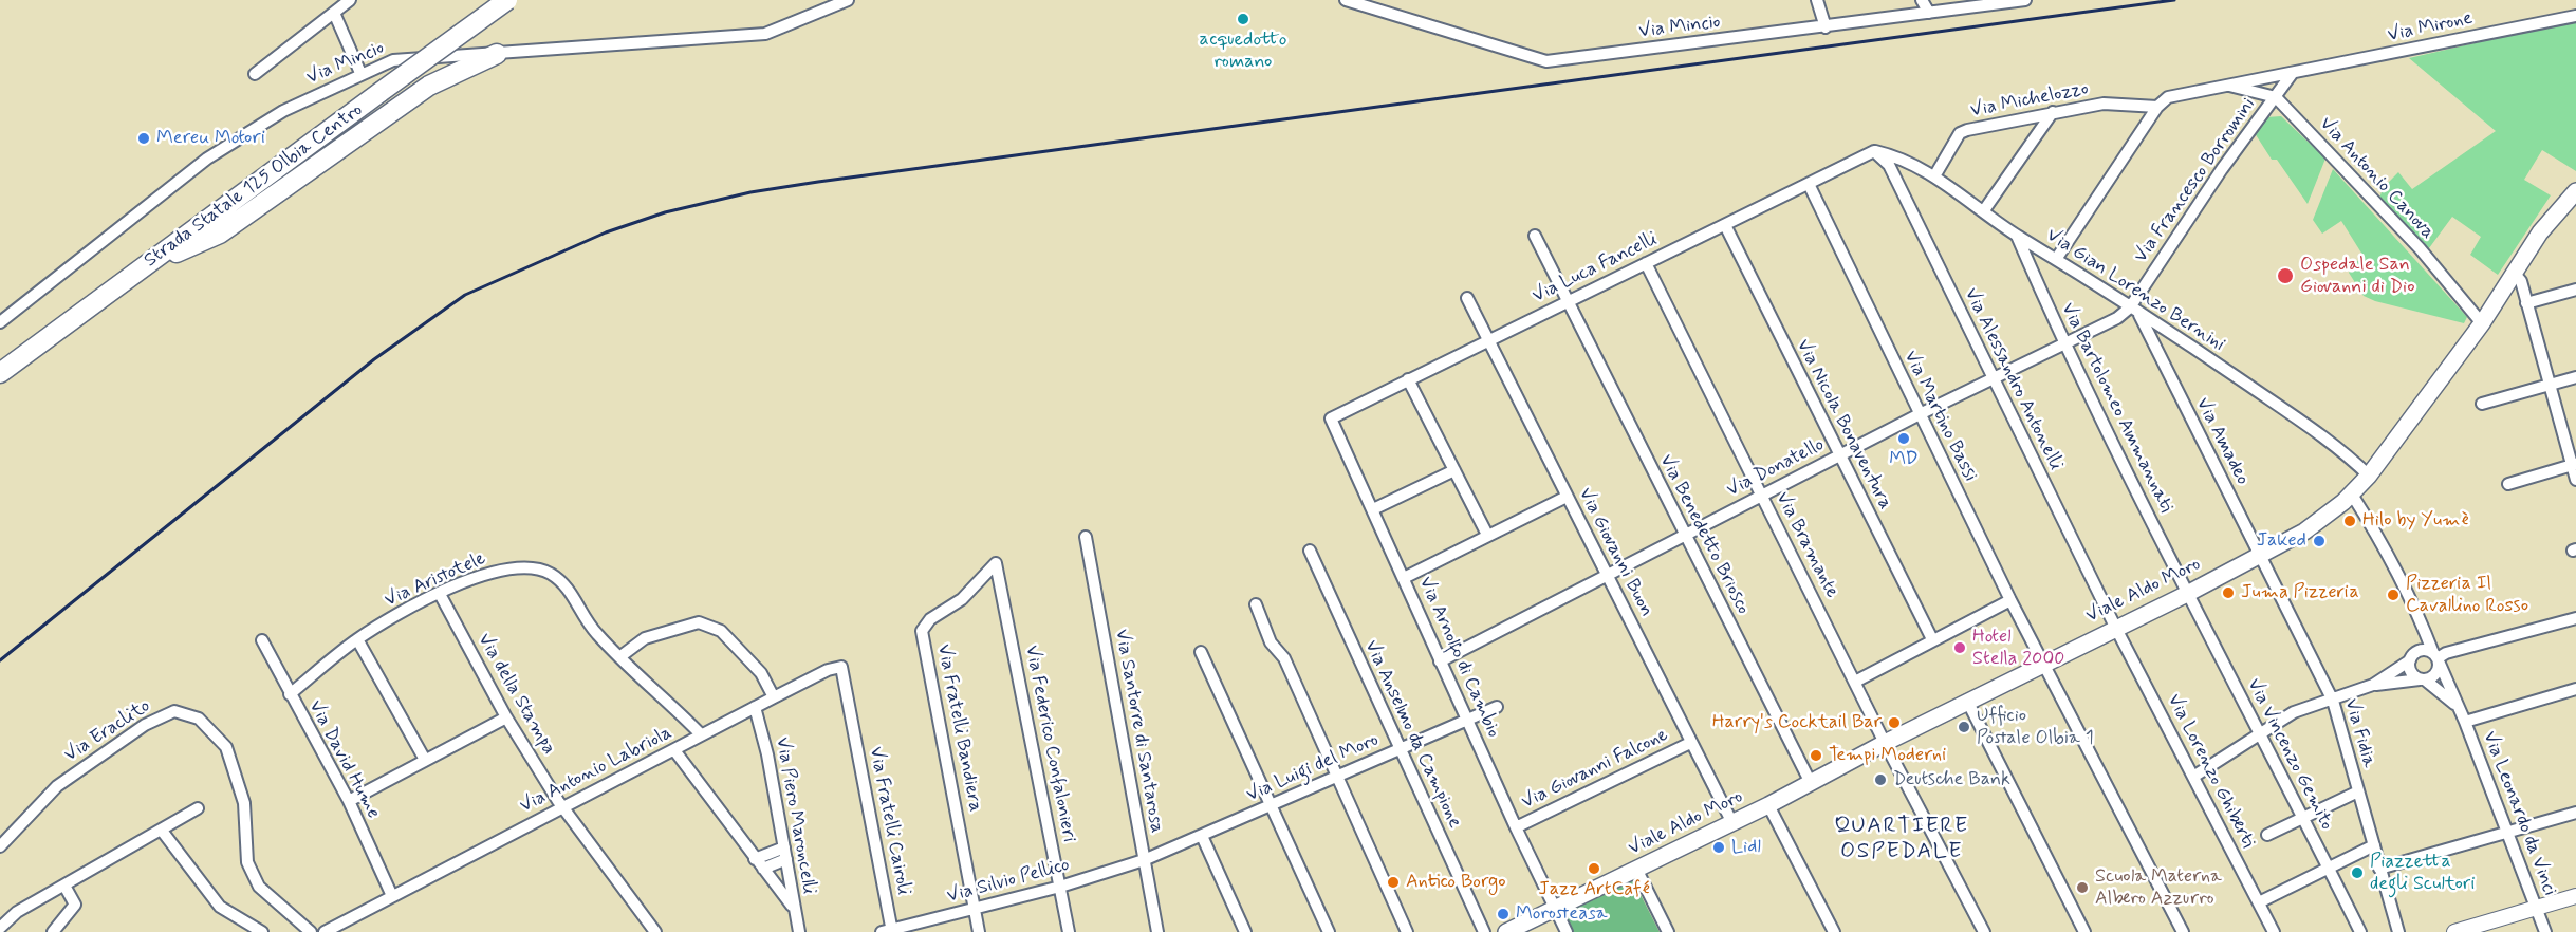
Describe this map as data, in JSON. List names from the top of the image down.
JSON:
{
  "streets": {
    "main road": ["Strada Statale 125 Olbia Centro", "Viale Aldo Moro"],
    "street": [
      "Via Mincio",
      "Via Mirone",
      "Via Michelozzo",
      "Via Antonio Canova",
      "Via Francesco Borromini",
      "Via Luca Fancelli",
      "Via Gian Lorenzo Bernini",
      "Via Alessandro Antonelli",
      "Via Bartolomeo Ammannati",
      "Via Martino Bassi",
      "Via Nicola Bonaventura",
      "Via Amadeo",
      "Via Donatello",
      "Via Benedetto Briosco",
      "Via Bramante",
      "Via Giovanni Buon",
      "Via Aristotele",
      "Via Arnolfo di Cambio",
      "Via della Stampa",
      "Via Fratelli Bandiera",
      "Via Eraclito",
      "Via Santorre di Santarosa",
      "Via Fidia",
      "Via Anselmo da Campione",
      "Via Federico Confalonieri",
      "Via Vincenzo Gemito",
      "Via David Hume",
      "Via Luigi del Moro",
      "Via Giovanni Falcone",
      "Via Antonio Labriola",
      "Via Lorenzo Ghiberti",
      "Via Leonardo da Vinci",
      "Via Piero Maroncelli",
      "Via Fratelli Cairoli",
      "Via Silvio Pellico"
    ]
  },
  "crossings": [
    ["Via Mirone", "Via Michelozzo"],
    ["Via Mirone", "Via Francesco Borromini"],
    ["Via Michelozzo", "Via Gian Lorenzo Bernini"],
    ["Via Antonio Canova", "Via Francesco Borromini"],
    ["Via Antonio Canova", "Viale Aldo Moro"],
    ["Via Francesco Borromini", "Via Gian Lorenzo Bernini"],
    ["Via Francesco Borromini", "Via Amadeo"],
    ["Via Francesco Borromini", "Via Donatello"],
    ["Via Luca Fancelli", "Via Gian Lorenzo Bernini"],
    ["Via Luca Fancelli", "Via Alessandro Antonelli"],
    ["Via Luca Fancelli", "Via Martino Bassi"],
    ["Via Luca Fancelli", "Via Nicola Bonaventura"],
    ["Via Luca Fancelli", "Via Benedetto Briosco"],
    ["Via Luca Fancelli", "Via Bramante"],
    ["Via Luca Fancelli", "Via Giovanni Buon"],
    ["Via Luca Fancelli", "Via Arnolfo di Cambio"],
    ["Via Gian Lorenzo Bernini", "Via Alessandro Antonelli"],
    ["Via Gian Lorenzo Bernini", "Via Bartolomeo Ammannati"],
    ["Via Gian Lorenzo Bernini", "Via Amadeo"],
    ["Via Gian Lorenzo Bernini", "Via Donatello"],
    ["Via Gian Lorenzo Bernini", "Viale Aldo Moro"],
    ["Via Alessandro Antonelli", "Via Donatello"],
    ["Via Alessandro Antonelli", "Viale Aldo Moro"],
    ["Via Alessandro Antonelli", "Via Lorenzo Ghiberti"],
    ["Via Bartolomeo Ammannati", "Via Donatello"],
    ["Via Bartolomeo Ammannati", "Viale Aldo Moro"],
    ["Via Bartolomeo Ammannati", "Via Vincenzo Gemito"],
    ["Via Martino Bassi", "Via Donatello"],
    ["Via Martino Bassi", "Viale Aldo Moro"],
    ["Via Nicola Bonaventura", "Via Donatello"],
    ["Via Amadeo", "Via Donatello"],
    ["Via Amadeo", "Viale Aldo Moro"],
    ["Via Amadeo", "Via Fidia"],
    ["Via Donatello", "Via Benedetto Briosco"],
    ["Via Donatello", "Via Bramante"],
    ["Via Donatello", "Via Giovanni Buon"],
    ["Via Donatello", "Via Arnolfo di Cambio"],
    ["Via Benedetto Briosco", "Viale Aldo Moro"],
    ["Via Bramante", "Viale Aldo Moro"],
    ["Via Giovanni Buon", "Viale Aldo Moro"],
    ["Via Giovanni Buon", "Via Giovanni Falcone"],
    ["Via Aristotele", "Via della Stampa"],
    ["Via Aristotele", "Via David Hume"],
    ["Via Aristotele", "Via Antonio Labriola"],
    ["Viale Aldo Moro", "Via Arnolfo di Cambio"],
    ["Viale Aldo Moro", "Via Fidia"],
    ["Viale Aldo Moro", "Via Vincenzo Gemito"],
    ["Viale Aldo Moro", "Via Lorenzo Ghiberti"],
    ["Viale Aldo Moro", "Via Leonardo da Vinci"],
    ["Via Arnolfo di Cambio", "Via Luigi del Moro"],
    ["Via Arnolfo di Cambio", "Via Giovanni Falcone"],
    ["Via della Stampa", "Via Antonio Labriola"],
    ["Via Fratelli Bandiera", "Via Federico Confalonieri"],
    ["Via Fratelli Bandiera", "Via Silvio Pellico"],
    ["Via Santorre di Santarosa", "Via Luigi del Moro"],
    ["Via Santorre di Santarosa", "Via Silvio Pellico"],
    ["Via Anselmo da Campione", "Via Luigi del Moro"],
    ["Via Federico Confalonieri", "Via Silvio Pellico"],
    ["Via David Hume", "Via Antonio Labriola"],
    ["Via Luigi del Moro", "Via Silvio Pellico"],
    ["Via Antonio Labriola", "Via Piero Maroncelli"],
    ["Via Antonio Labriola", "Via Fratelli Cairoli"],
    ["Via Fratelli Cairoli", "Via Silvio Pellico"]
  ],
  "districts": ["QUARTIERE OSPEDALE"],
  "places": [
    "acquedotto romano",
    "Mereu Motori",
    "Ospedale San Giovanni di Dio",
    "MD",
    "Hilo by Yumè",
    "Jaked",
    "Juma Pizzeria",
    "Pizzeria Il Cavallino Rosso",
    "Hotel Stella 2000",
    "Harry's Cocktail Bar",
    "Ufficio Postale Olbia 1",
    "Tempi Moderni",
    "Deutsche Bank",
    "Lidl",
    "Jazz ArtCafé",
    "Piazzetta degli Scultori",
    "Antico Borgo",
    "Scuola Materna Albero Azzurro",
    "Morosteasa"
  ]
}
